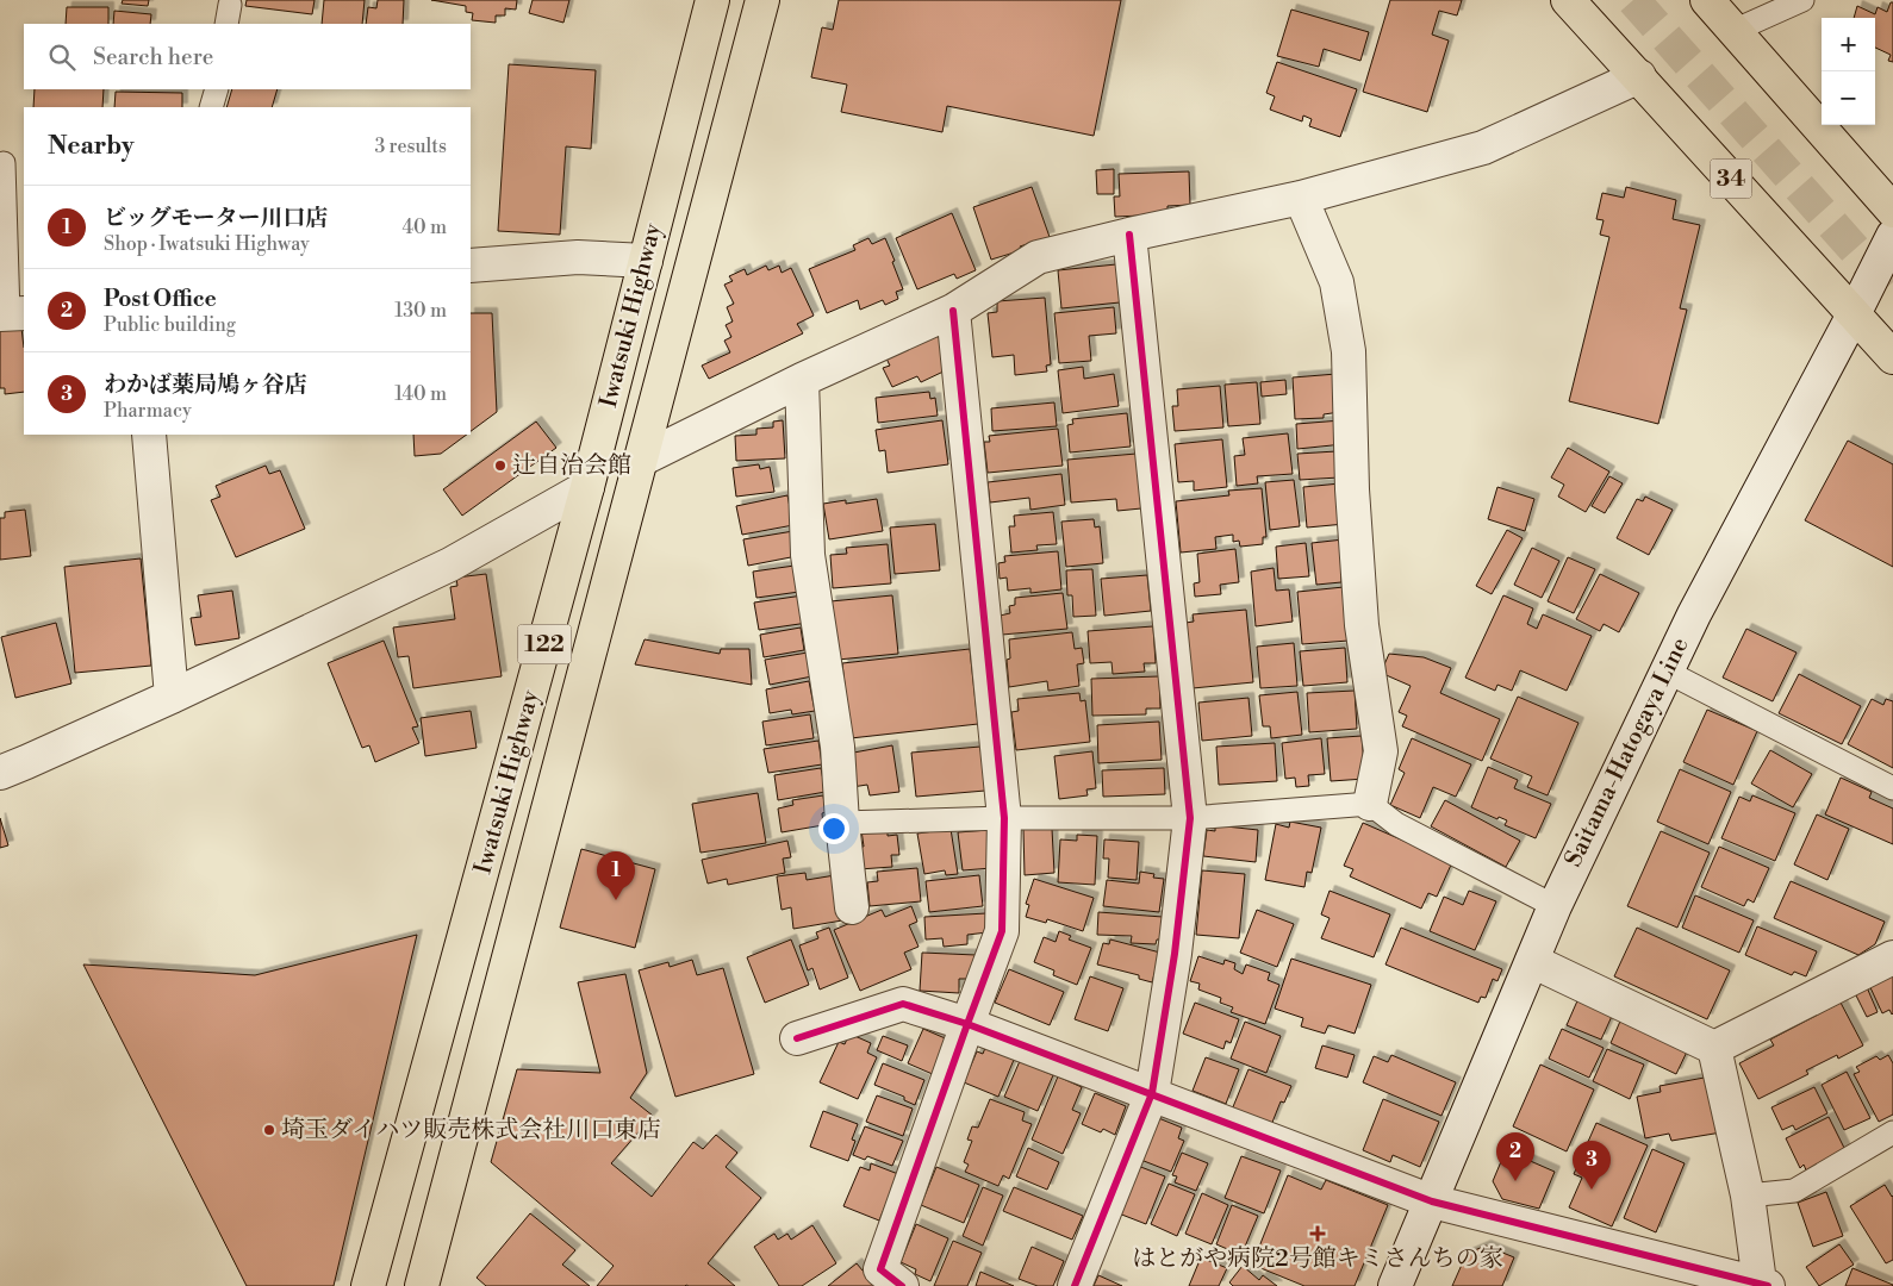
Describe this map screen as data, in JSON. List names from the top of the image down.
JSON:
{
  "streets": {
    "main road": ["34", "Iwatsuki Highway", "122"],
    "street": ["Saitama-Hatogaya Line"]
  },
  "crossings": [
    ["34", "Saitama-Hatogaya Line"]
  ],
  "places": {
    "other": ["辻自治会館", "埼玉ダイハツ販売株式会社川口東店"],
    "health": ["はとがや病院2号館キミさんちの家"]
  },
  "page": {
    "map_buttons": ["+", "−"],
    "search": "Search here",
    "heading": ["Nearby", "3 results"],
    "list": [
      {
        "mark": "1",
        "name": "ビッグモーター川口店",
        "note": "Shop · Iwatsuki Highway",
        "value": "40 m"
      },
      {
        "mark": "2",
        "name": "Post Office",
        "note": "Public building",
        "value": "130 m"
      },
      {
        "mark": "3",
        "name": "わかば薬局鳩ヶ谷店",
        "note": "Pharmacy",
        "value": "140 m"
      }
    ],
    "pins": ["1", "2", "3"]
  }
}
